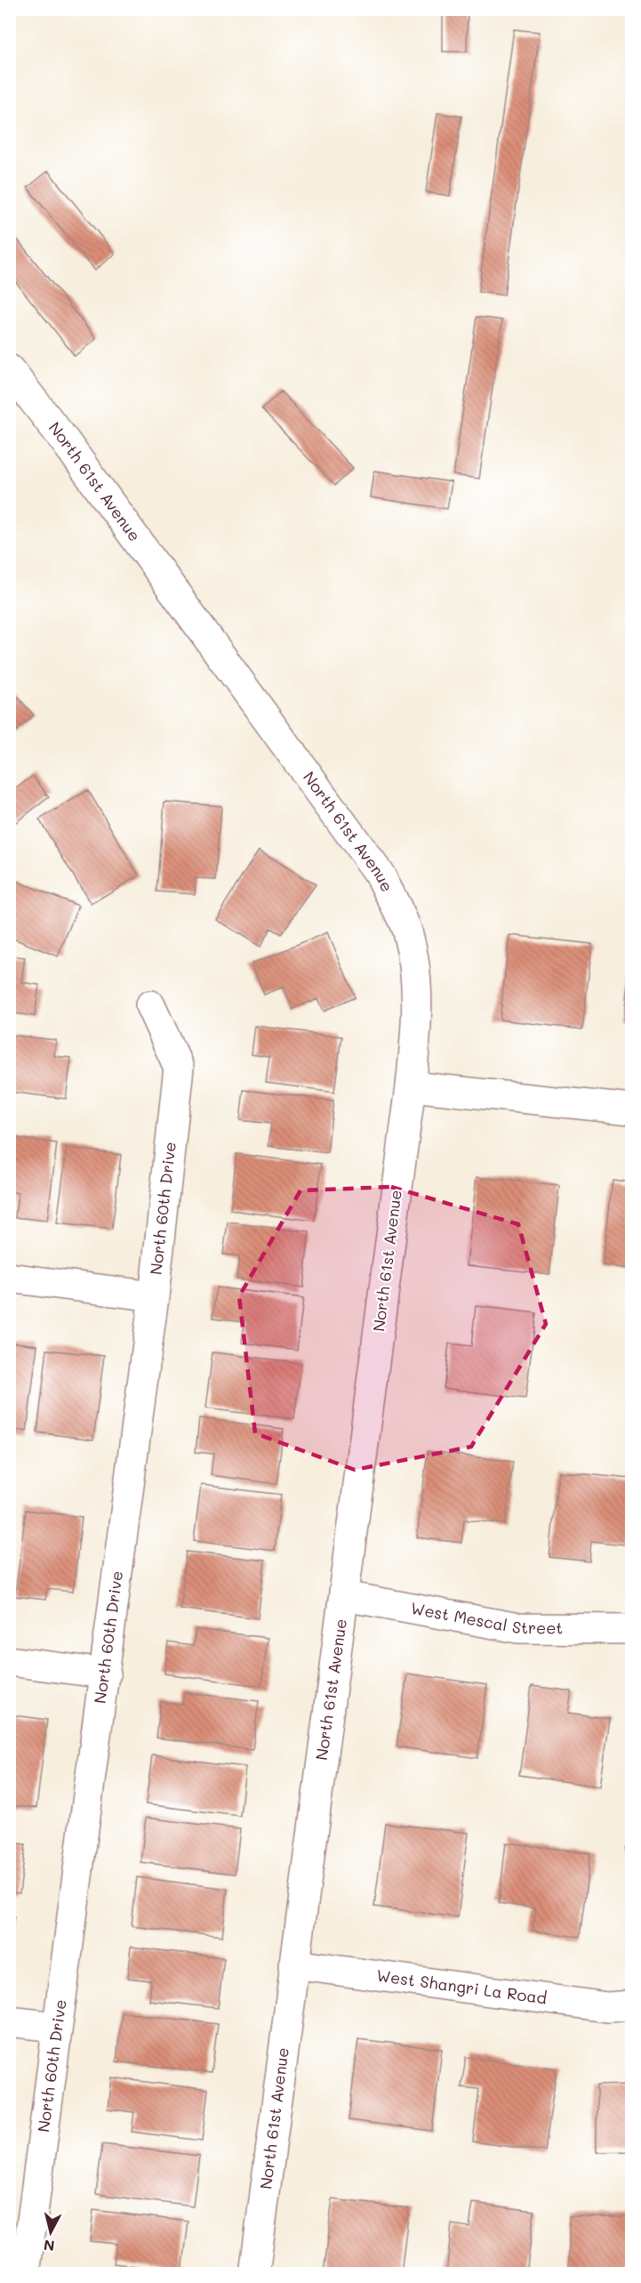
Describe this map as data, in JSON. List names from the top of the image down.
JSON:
{
  "streets": {
    "street": [
      "North 61st Avenue",
      "North 60th Drive",
      "West Mescal Street",
      "West Shangri La Road"
    ]
  },
  "crossings": [
    ["North 61st Avenue", "West Mescal Street"],
    ["North 61st Avenue", "West Shangri La Road"]
  ],
  "north": "bottom"
}
